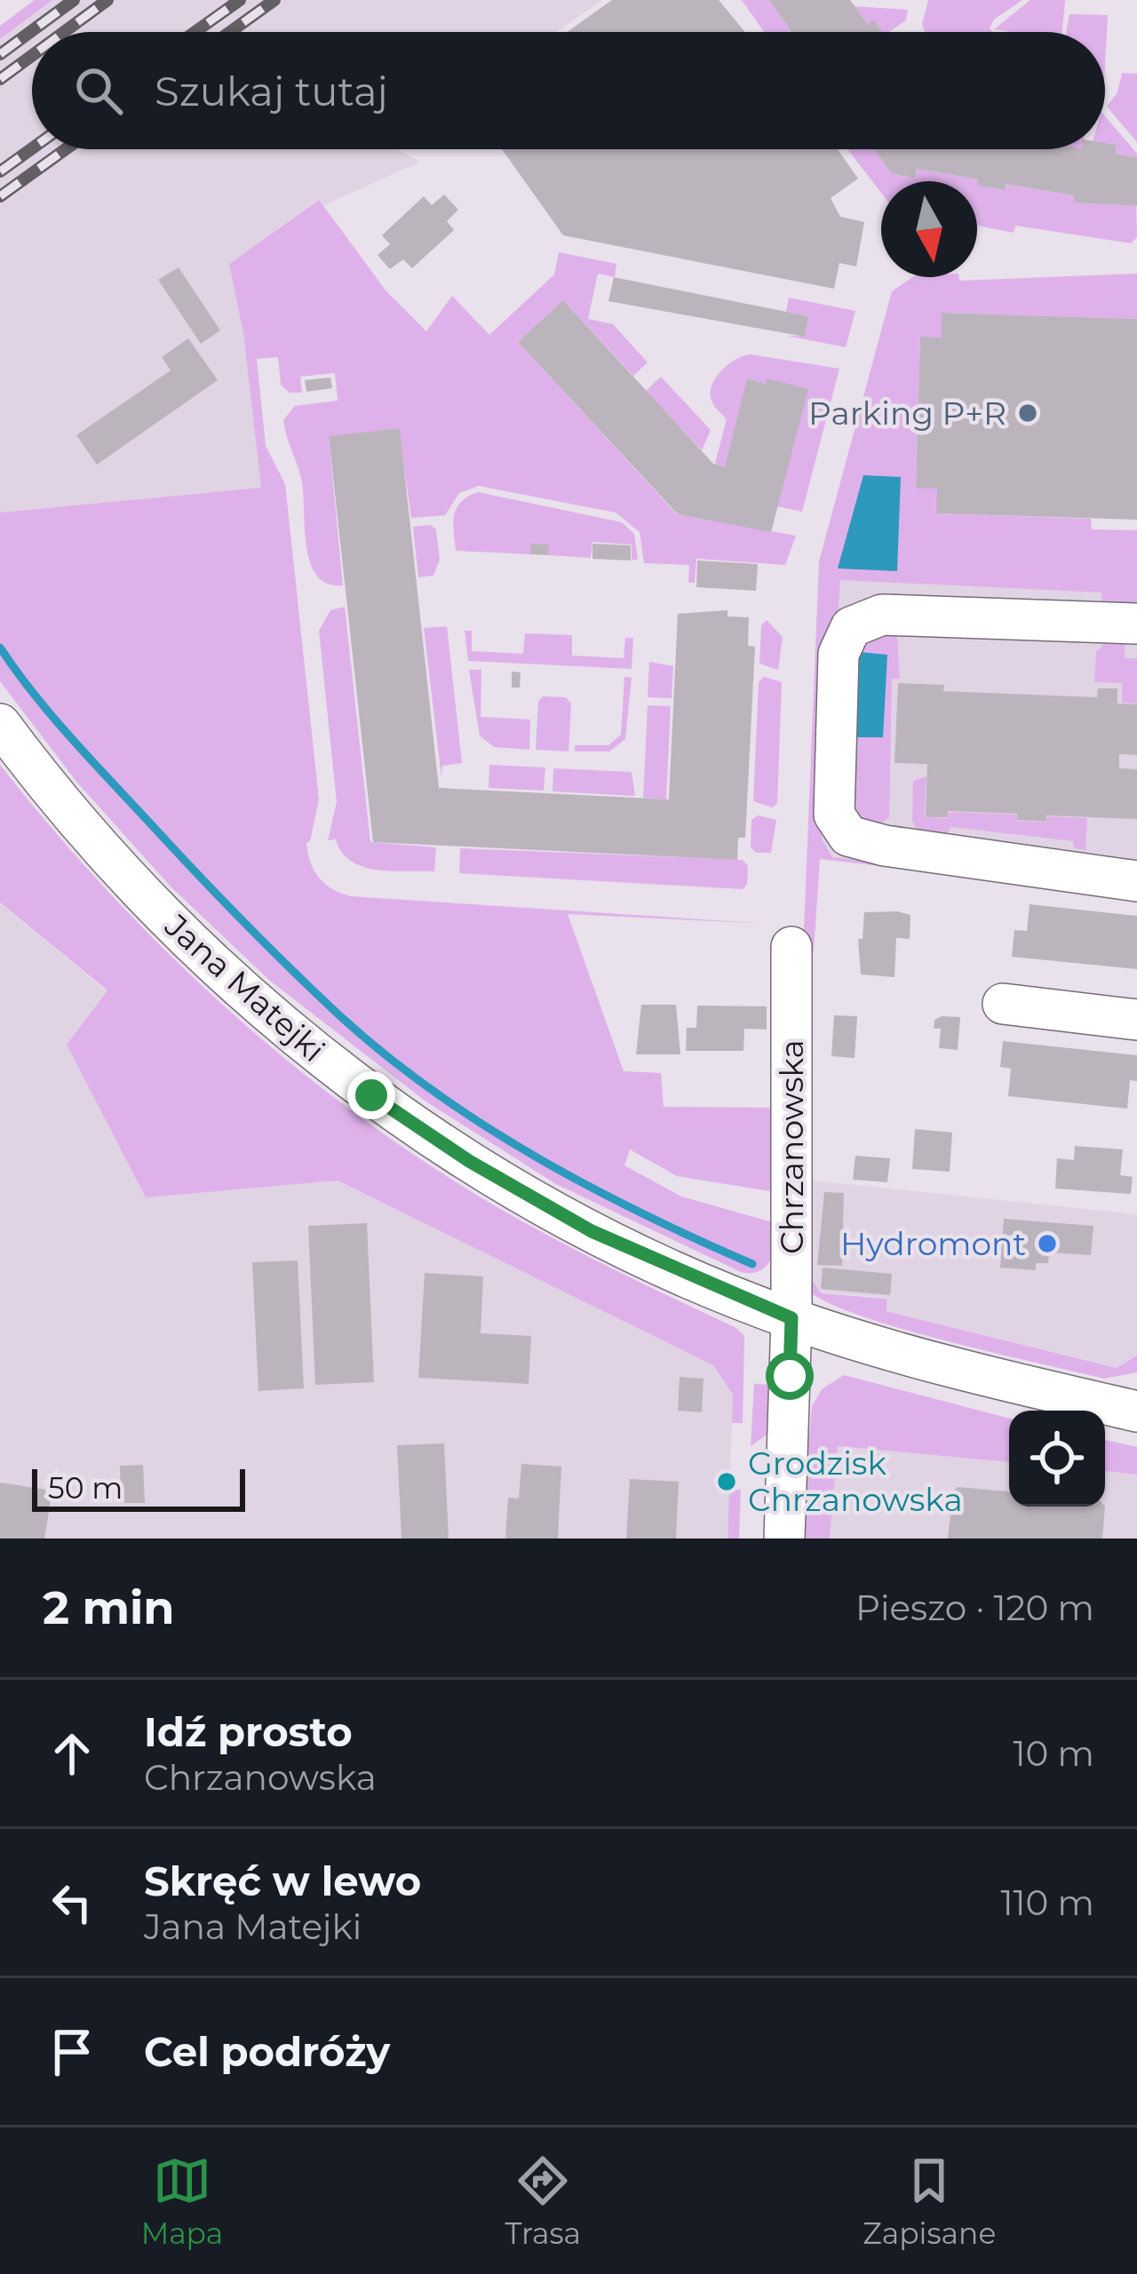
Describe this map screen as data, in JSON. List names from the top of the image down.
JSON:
{
  "streets": {
    "street": ["Jana Matejki", "Chrzanowska"]
  },
  "crossings": [
    ["Jana Matejki", "Chrzanowska"]
  ],
  "places": ["Parking P+R", "Hydromont", "Grodzisk Chrzanowska"],
  "scale_bar": "50 m",
  "north": "bottom",
  "page": {
    "search": "Szukaj tutaj",
    "scale": "50 m",
    "heading": ["2 min", "Pieszo · 120 m"],
    "list": [
      ["Idź prosto", "Chrzanowska", "10 m"],
      ["Skręć w lewo", "Jana Matejki", "110 m"],
      "Cel podróży"
    ],
    "nav": ["Mapa", "Trasa", "Zapisane"]
  }
}
